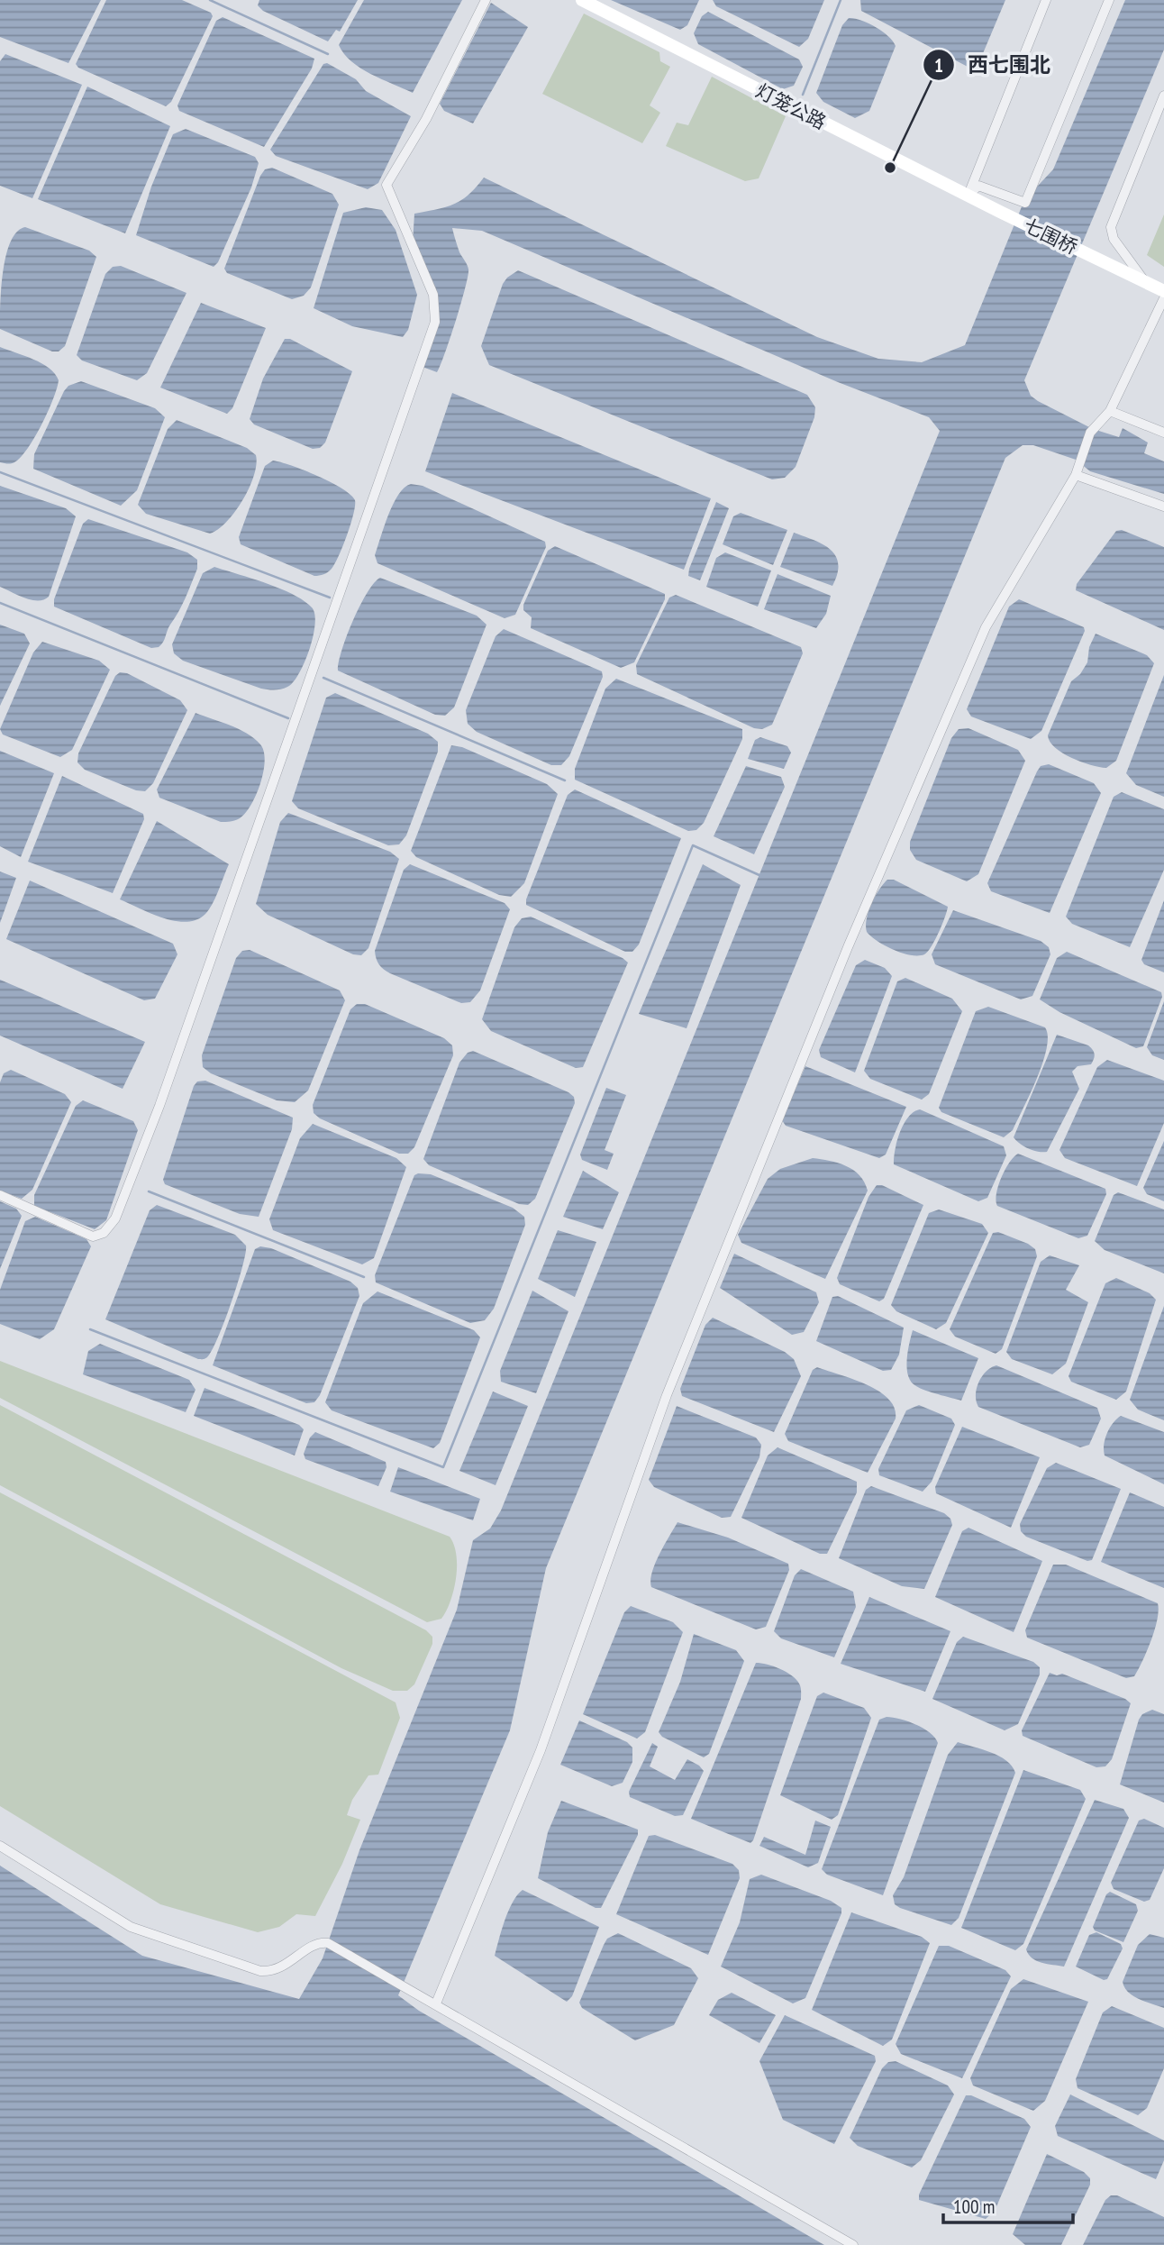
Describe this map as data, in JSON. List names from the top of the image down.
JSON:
{
  "streets": {
    "street": ["灯笼公路", "七围桥"]
  },
  "crossings": [
    ["灯笼公路", "七围桥"]
  ],
  "places": ["西七围北"],
  "scale_bar": "100 m"
}
